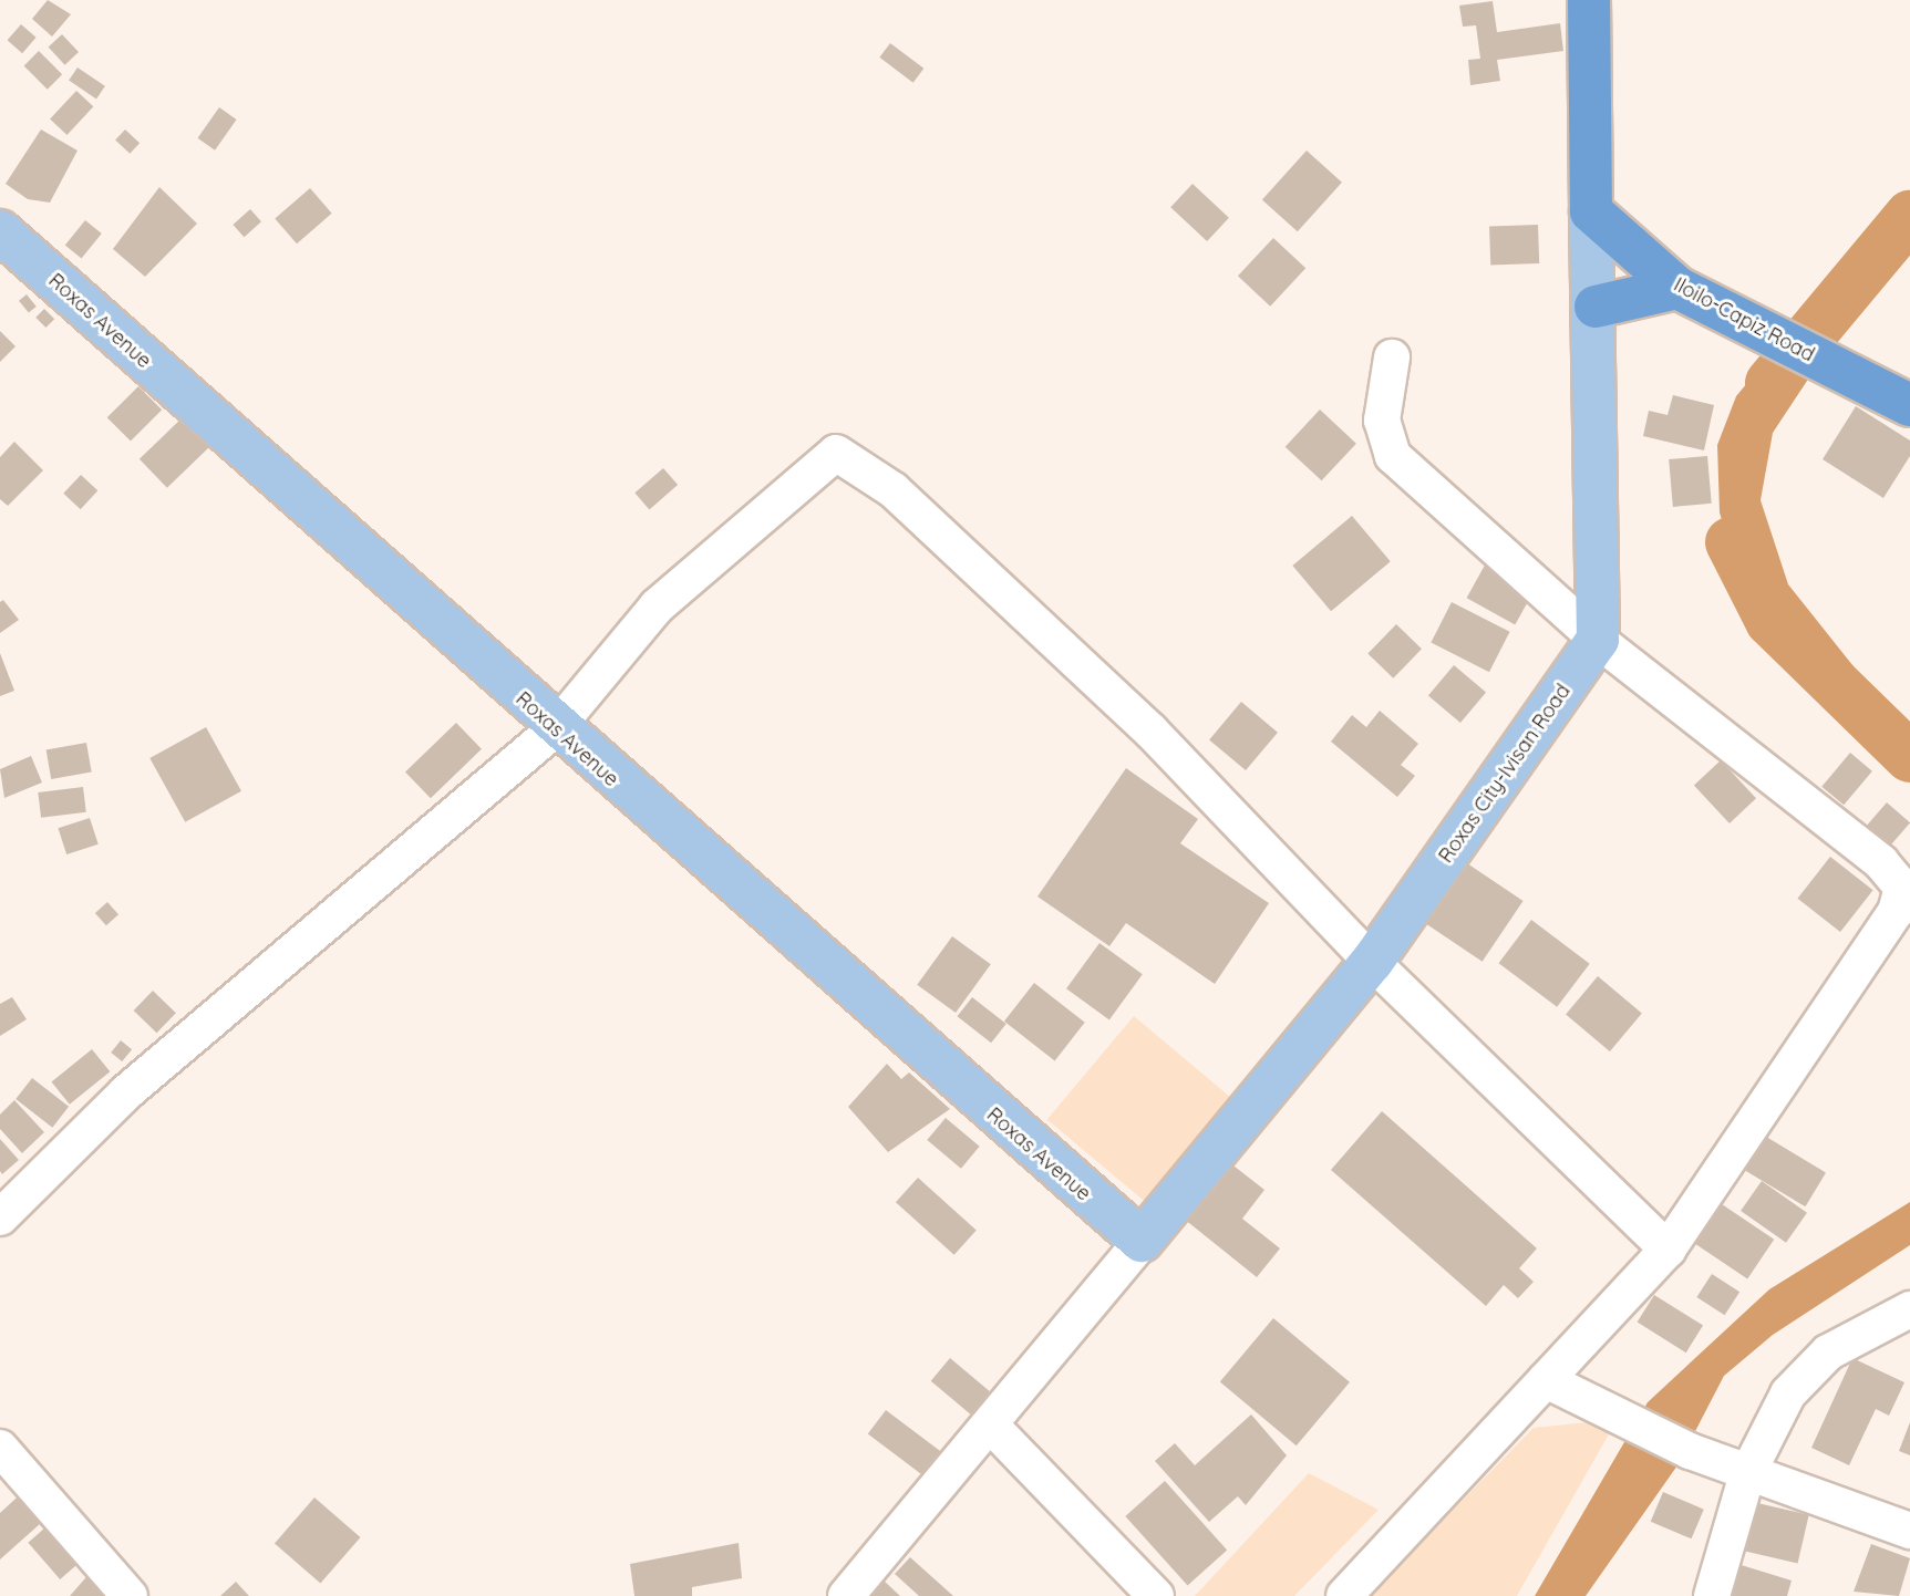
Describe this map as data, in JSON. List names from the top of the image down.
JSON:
{
  "streets": {
    "highway": ["Iloilo-Capiz Road"],
    "main road": ["Roxas Avenue", "Roxas City-Ivisan Road"]
  },
  "crossings": [
    ["Roxas Avenue", "Roxas City-Ivisan Road"]
  ]
}
